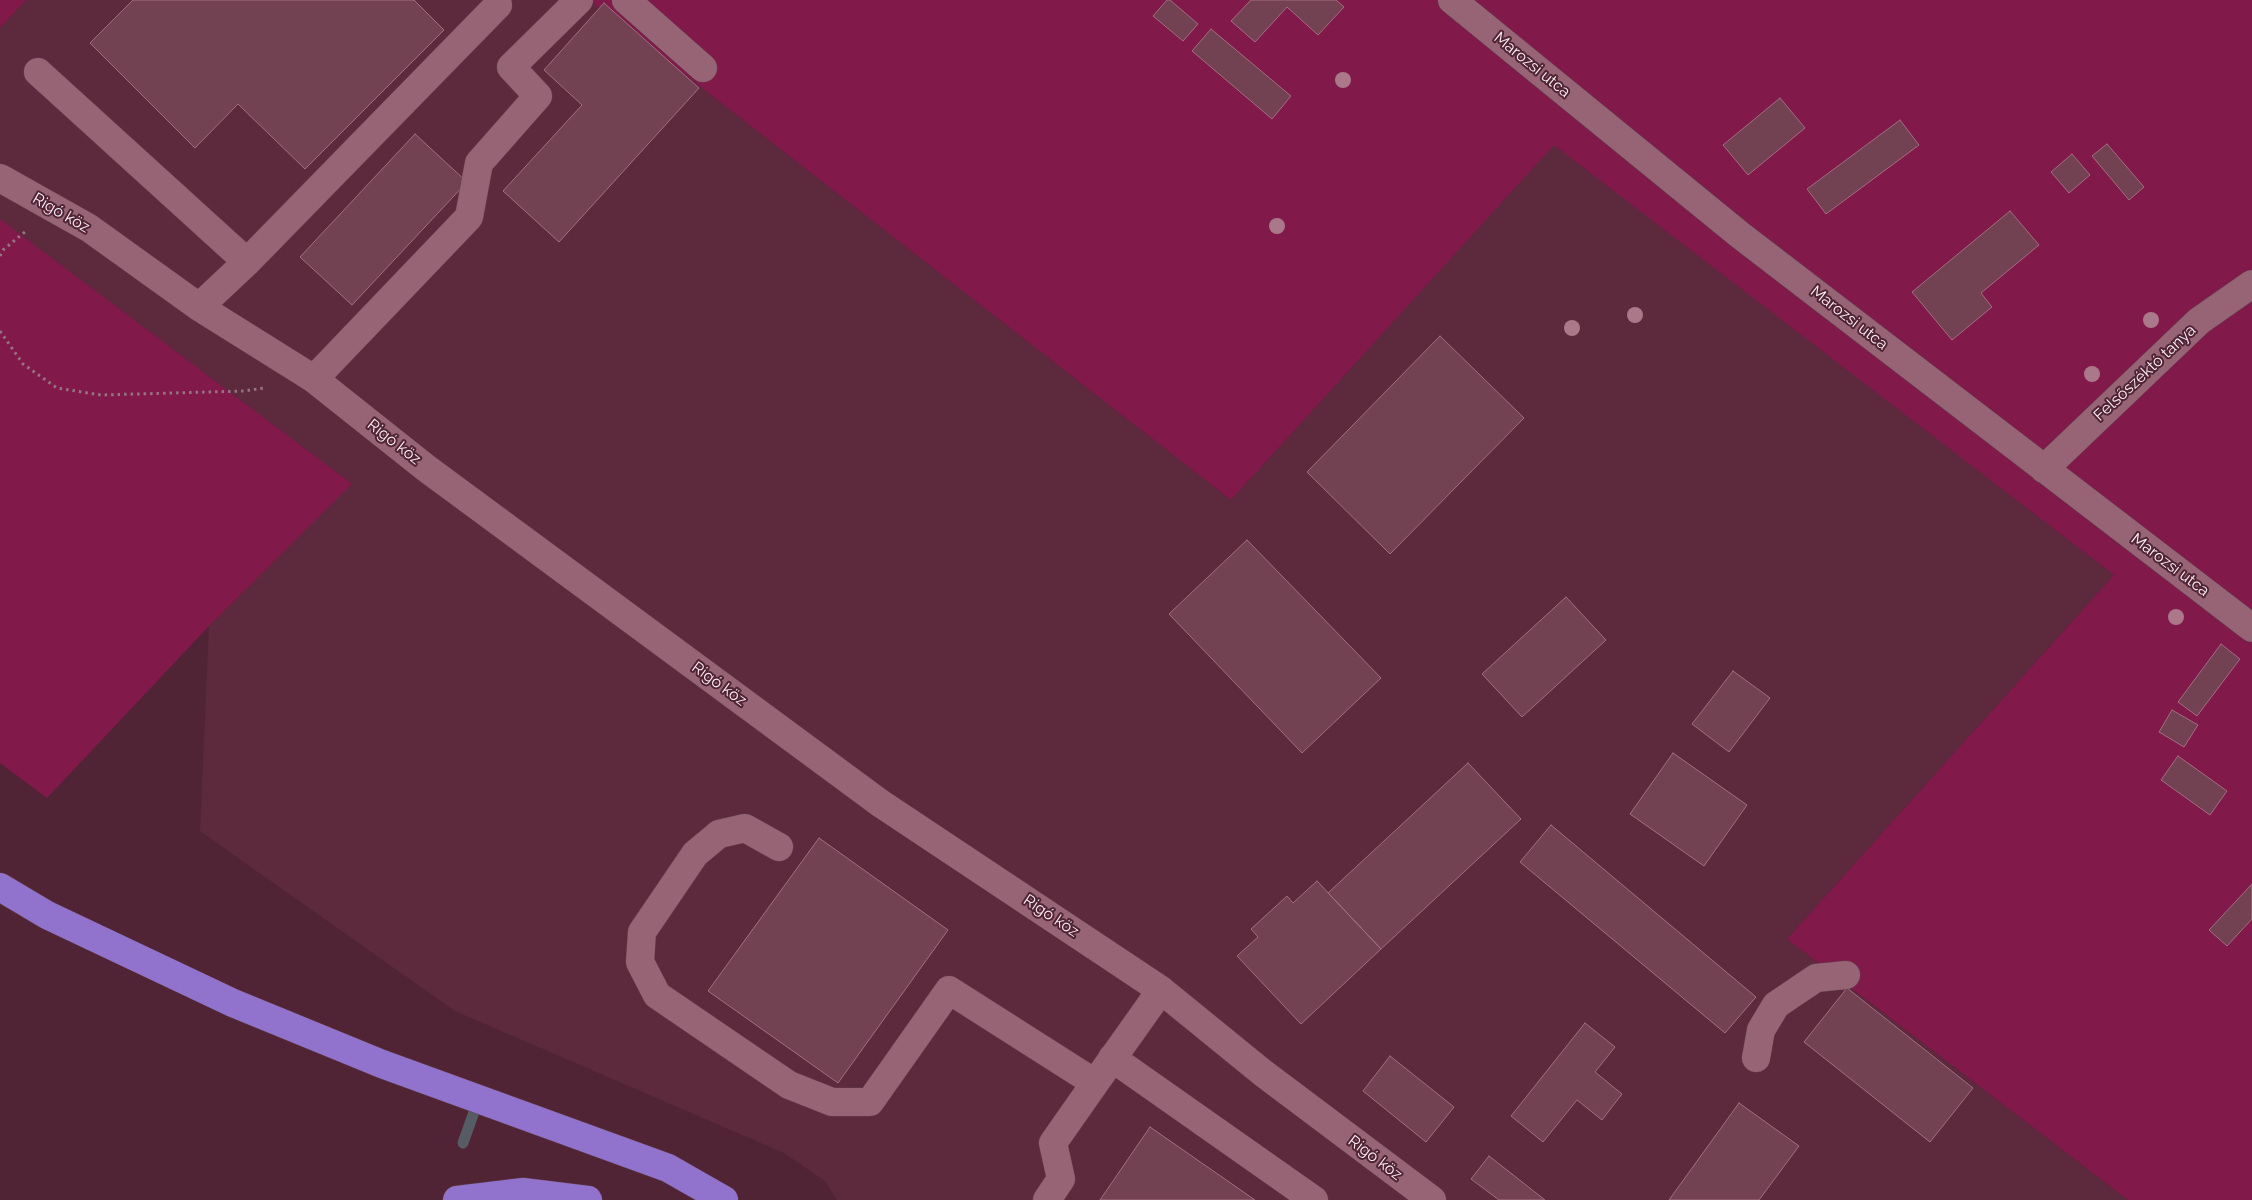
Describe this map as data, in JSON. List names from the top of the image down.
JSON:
{
  "streets": {
    "street": ["Marozsi utca", "Rigó köz", "Felsőszéktó tanya"]
  },
  "crossings": [
    ["Marozsi utca", "Felsőszéktó tanya"]
  ]
}
